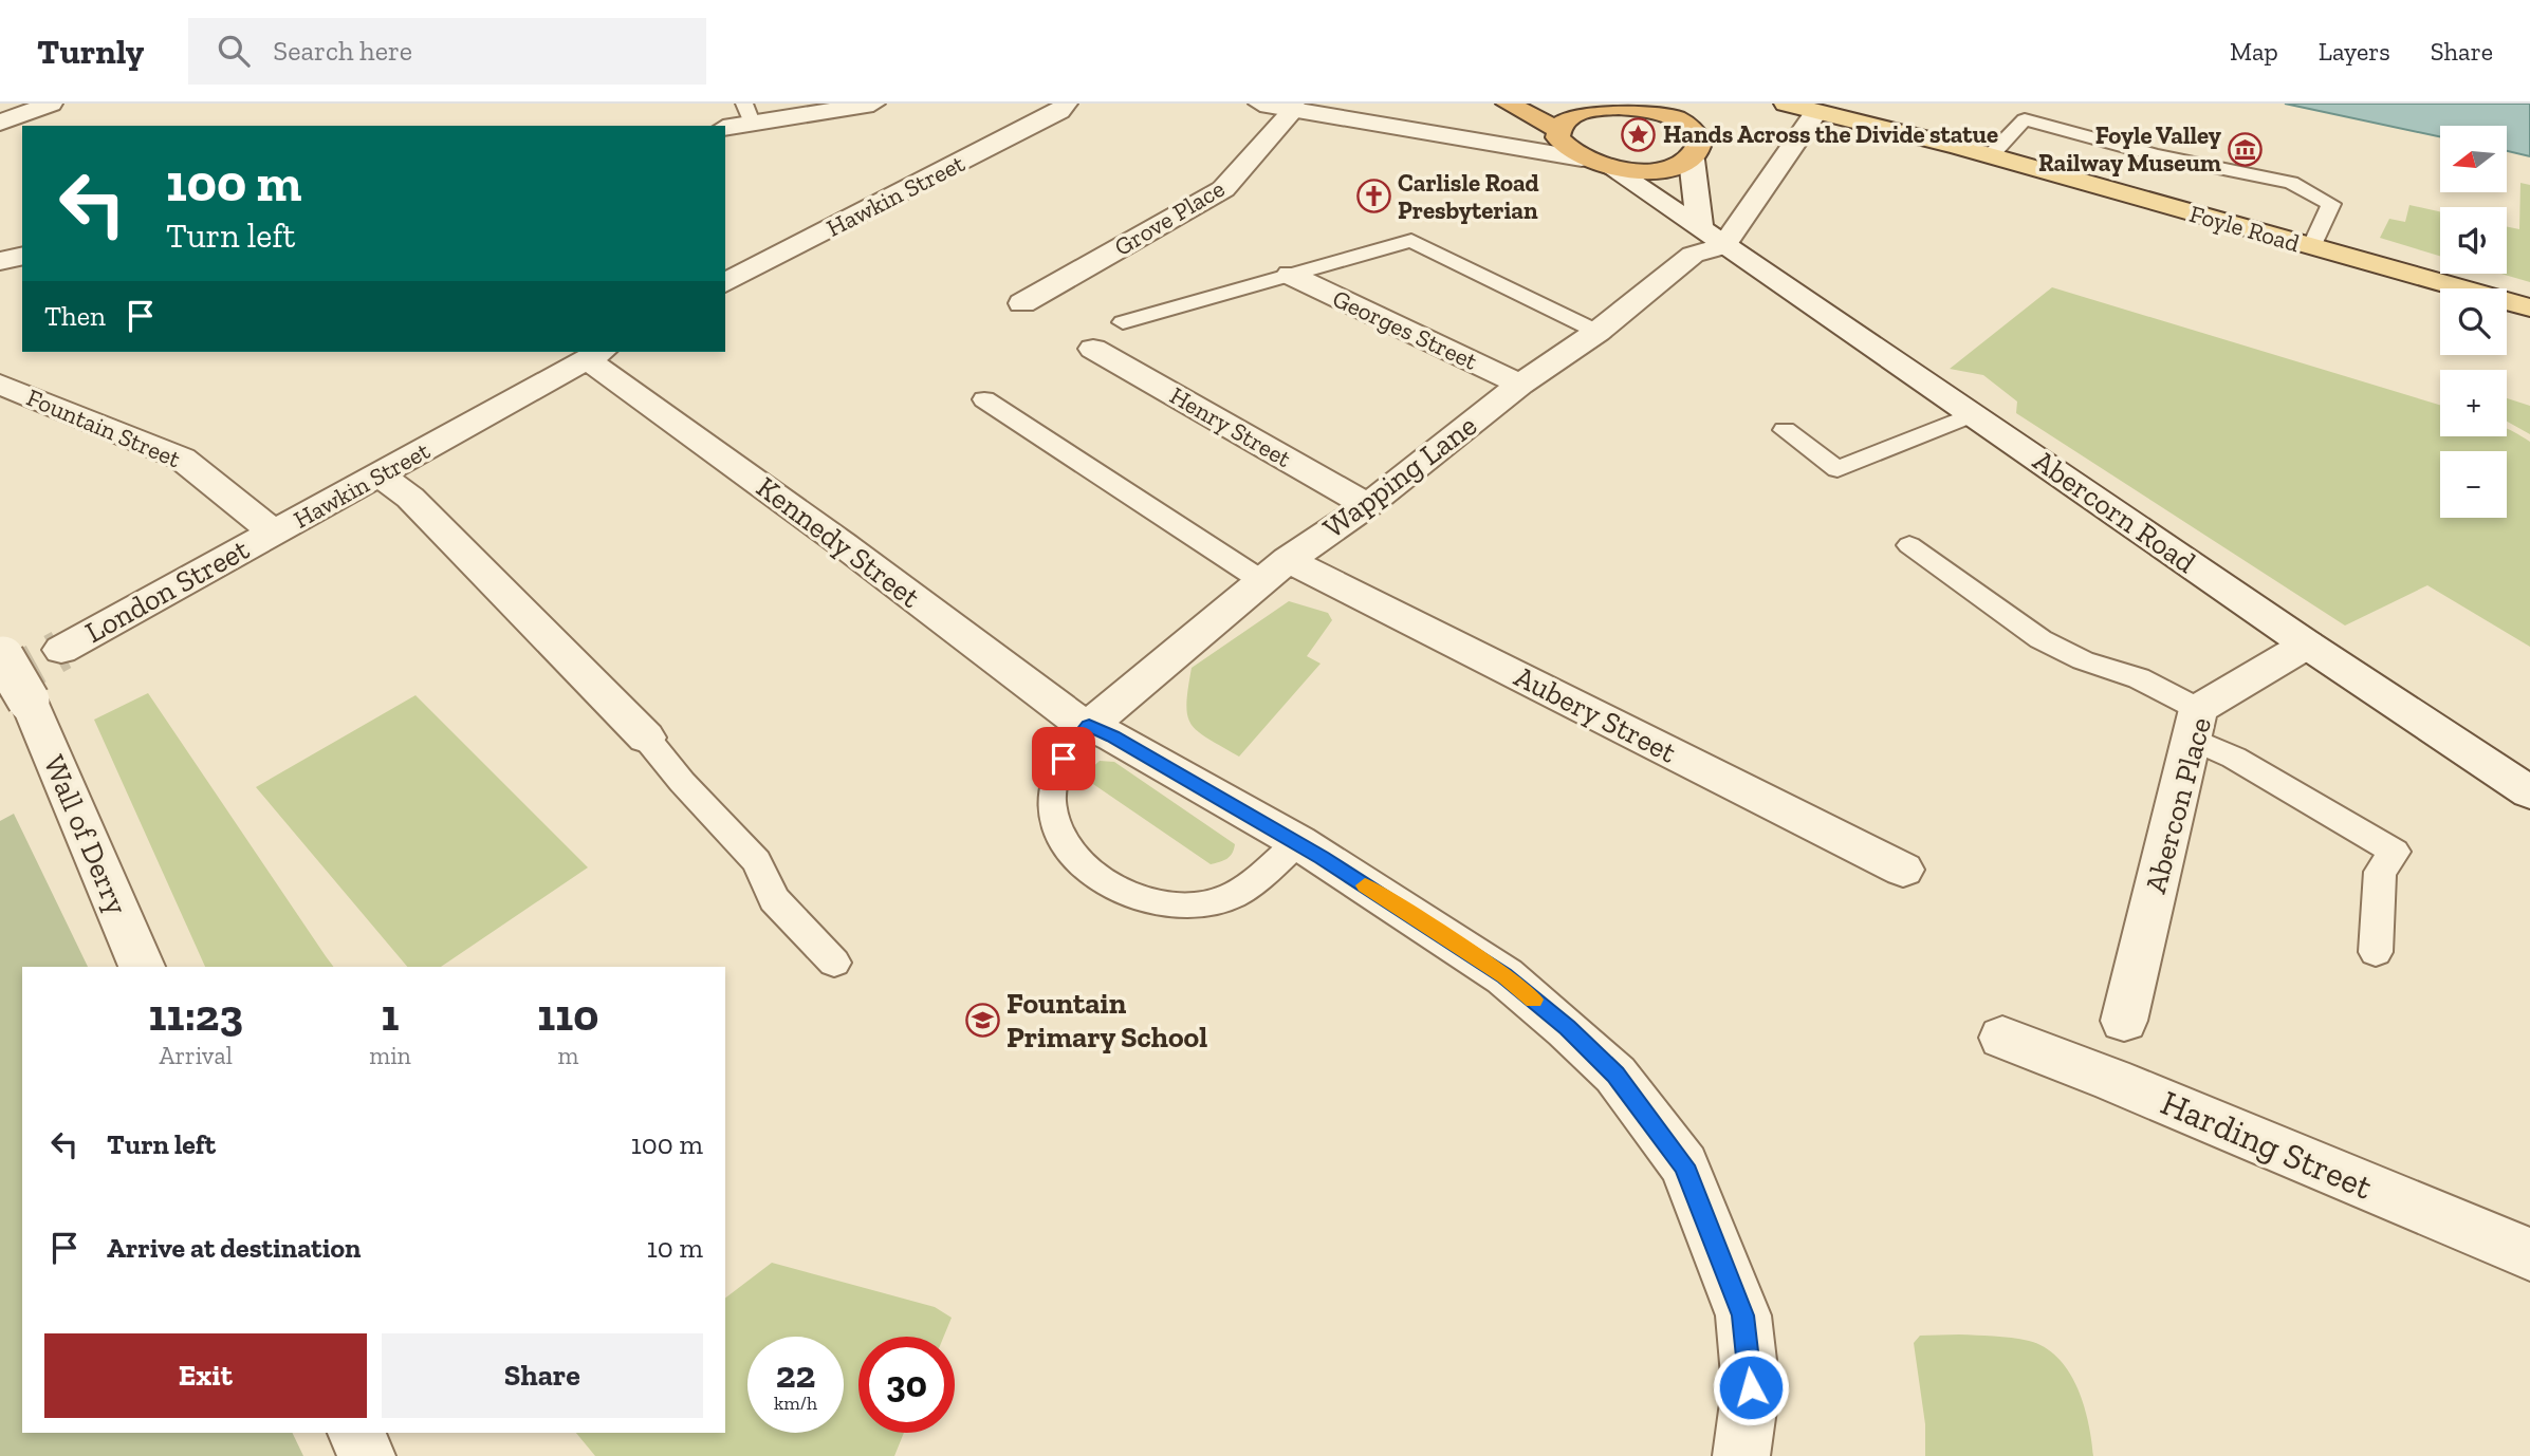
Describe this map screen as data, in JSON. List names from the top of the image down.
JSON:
{
  "streets": {
    "main road": ["Foyle Road"],
    "street": [
      "Hawkin Street",
      "Grove Place",
      "Georges Street",
      "Henry Street",
      "Fountain Street",
      "Wapping Lane",
      "Abercorn Road",
      "Kennedy Street",
      "London Street",
      "Aubery Street",
      "Abercon Place",
      "Wall of Derry",
      "Harding Street"
    ]
  },
  "crossings": [
    ["Hawkin Street", "Fountain Street"],
    ["Hawkin Street", "Kennedy Street"],
    ["Hawkin Street", "London Street"],
    ["Georges Street", "Wapping Lane"],
    ["Henry Street", "Wapping Lane"],
    ["Fountain Street", "London Street"],
    ["Wapping Lane", "Abercorn Road"],
    ["Wapping Lane", "Kennedy Street"],
    ["Wapping Lane", "Aubery Street"],
    ["Abercorn Road", "Abercon Place"]
  ],
  "places": {
    "place": ["Hands Across the Divide statue"],
    "museum": ["Foyle Valley Railway Museum"],
    "church": ["Carlisle Road Presbyterian"],
    "school or university": ["Fountain Primary School"]
  },
  "north": "left",
  "page": {
    "header": "Turnly",
    "search": "Search here",
    "nav": ["Map", "Layers", "Share"],
    "map_buttons": ["+", "−"],
    "turn": ["100 m", "Turn left"],
    "then": "Then",
    "eta": [
      "11:23",
      "Arrival",
      "1",
      "min",
      "110",
      "m"
    ],
    "list": [
      {
        "name": "Turn left",
        "value": "100 m"
      },
      {
        "name": "Arrive at destination",
        "value": "10 m"
      }
    ],
    "buttons": ["Exit", "Share"],
    "speed": "22 km/h",
    "limit": "30"
  }
}
